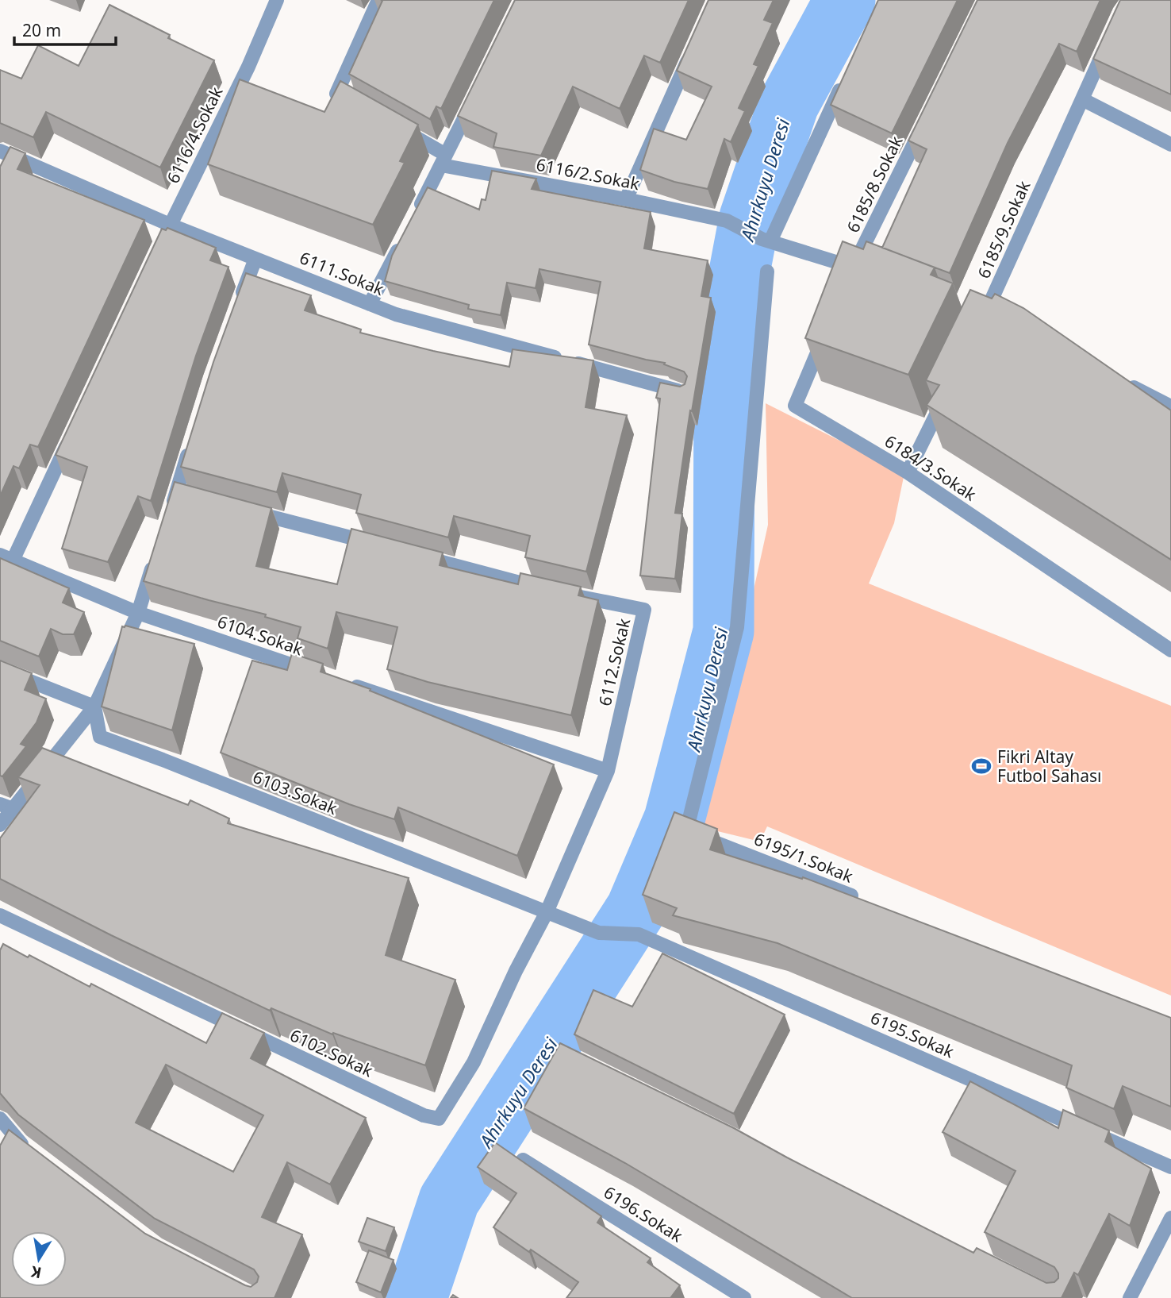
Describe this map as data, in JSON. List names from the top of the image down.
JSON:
{
  "streets": {
    "street": [
      "6116/4.Sokak",
      "6116/2.Sokak",
      "6185/8.Sokak",
      "6185/9.Sokak",
      "6111.Sokak",
      "6184/3.Sokak",
      "6104.Sokak",
      "6112.Sokak",
      "6103.Sokak",
      "6195/1.Sokak",
      "6195.Sokak",
      "6102.Sokak",
      "6196.Sokak"
    ]
  },
  "crossings": [
    ["6116/4.Sokak", "6111.Sokak"],
    ["6116/2.Sokak", "6185/8.Sokak"],
    ["6103.Sokak", "6195.Sokak"],
    ["6103.Sokak", "6102.Sokak"]
  ],
  "water": ["Ahırkuyu Deresi"],
  "places": {
    "sports": ["Fikri Altay Futbol Sahası"]
  },
  "scale_bar": "20 m",
  "north": "bottom"
}
